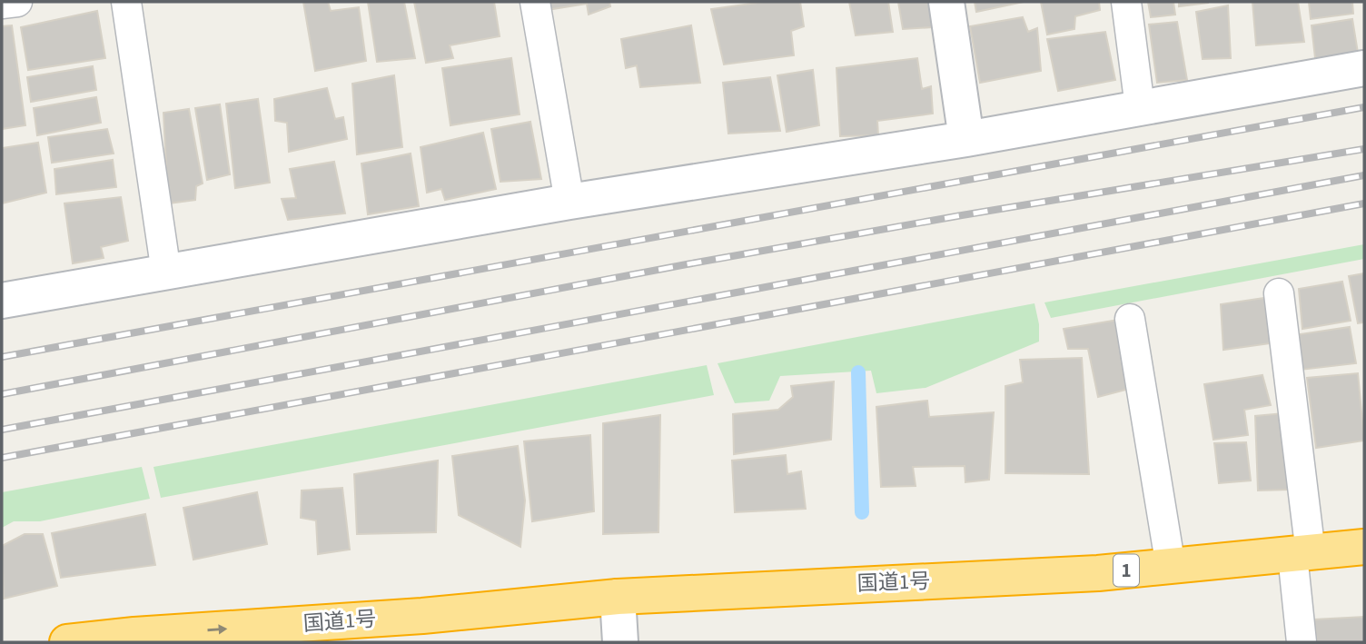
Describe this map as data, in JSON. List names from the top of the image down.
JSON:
{
  "streets": {
    "highway": ["1", "国道1号"]
  }
}
